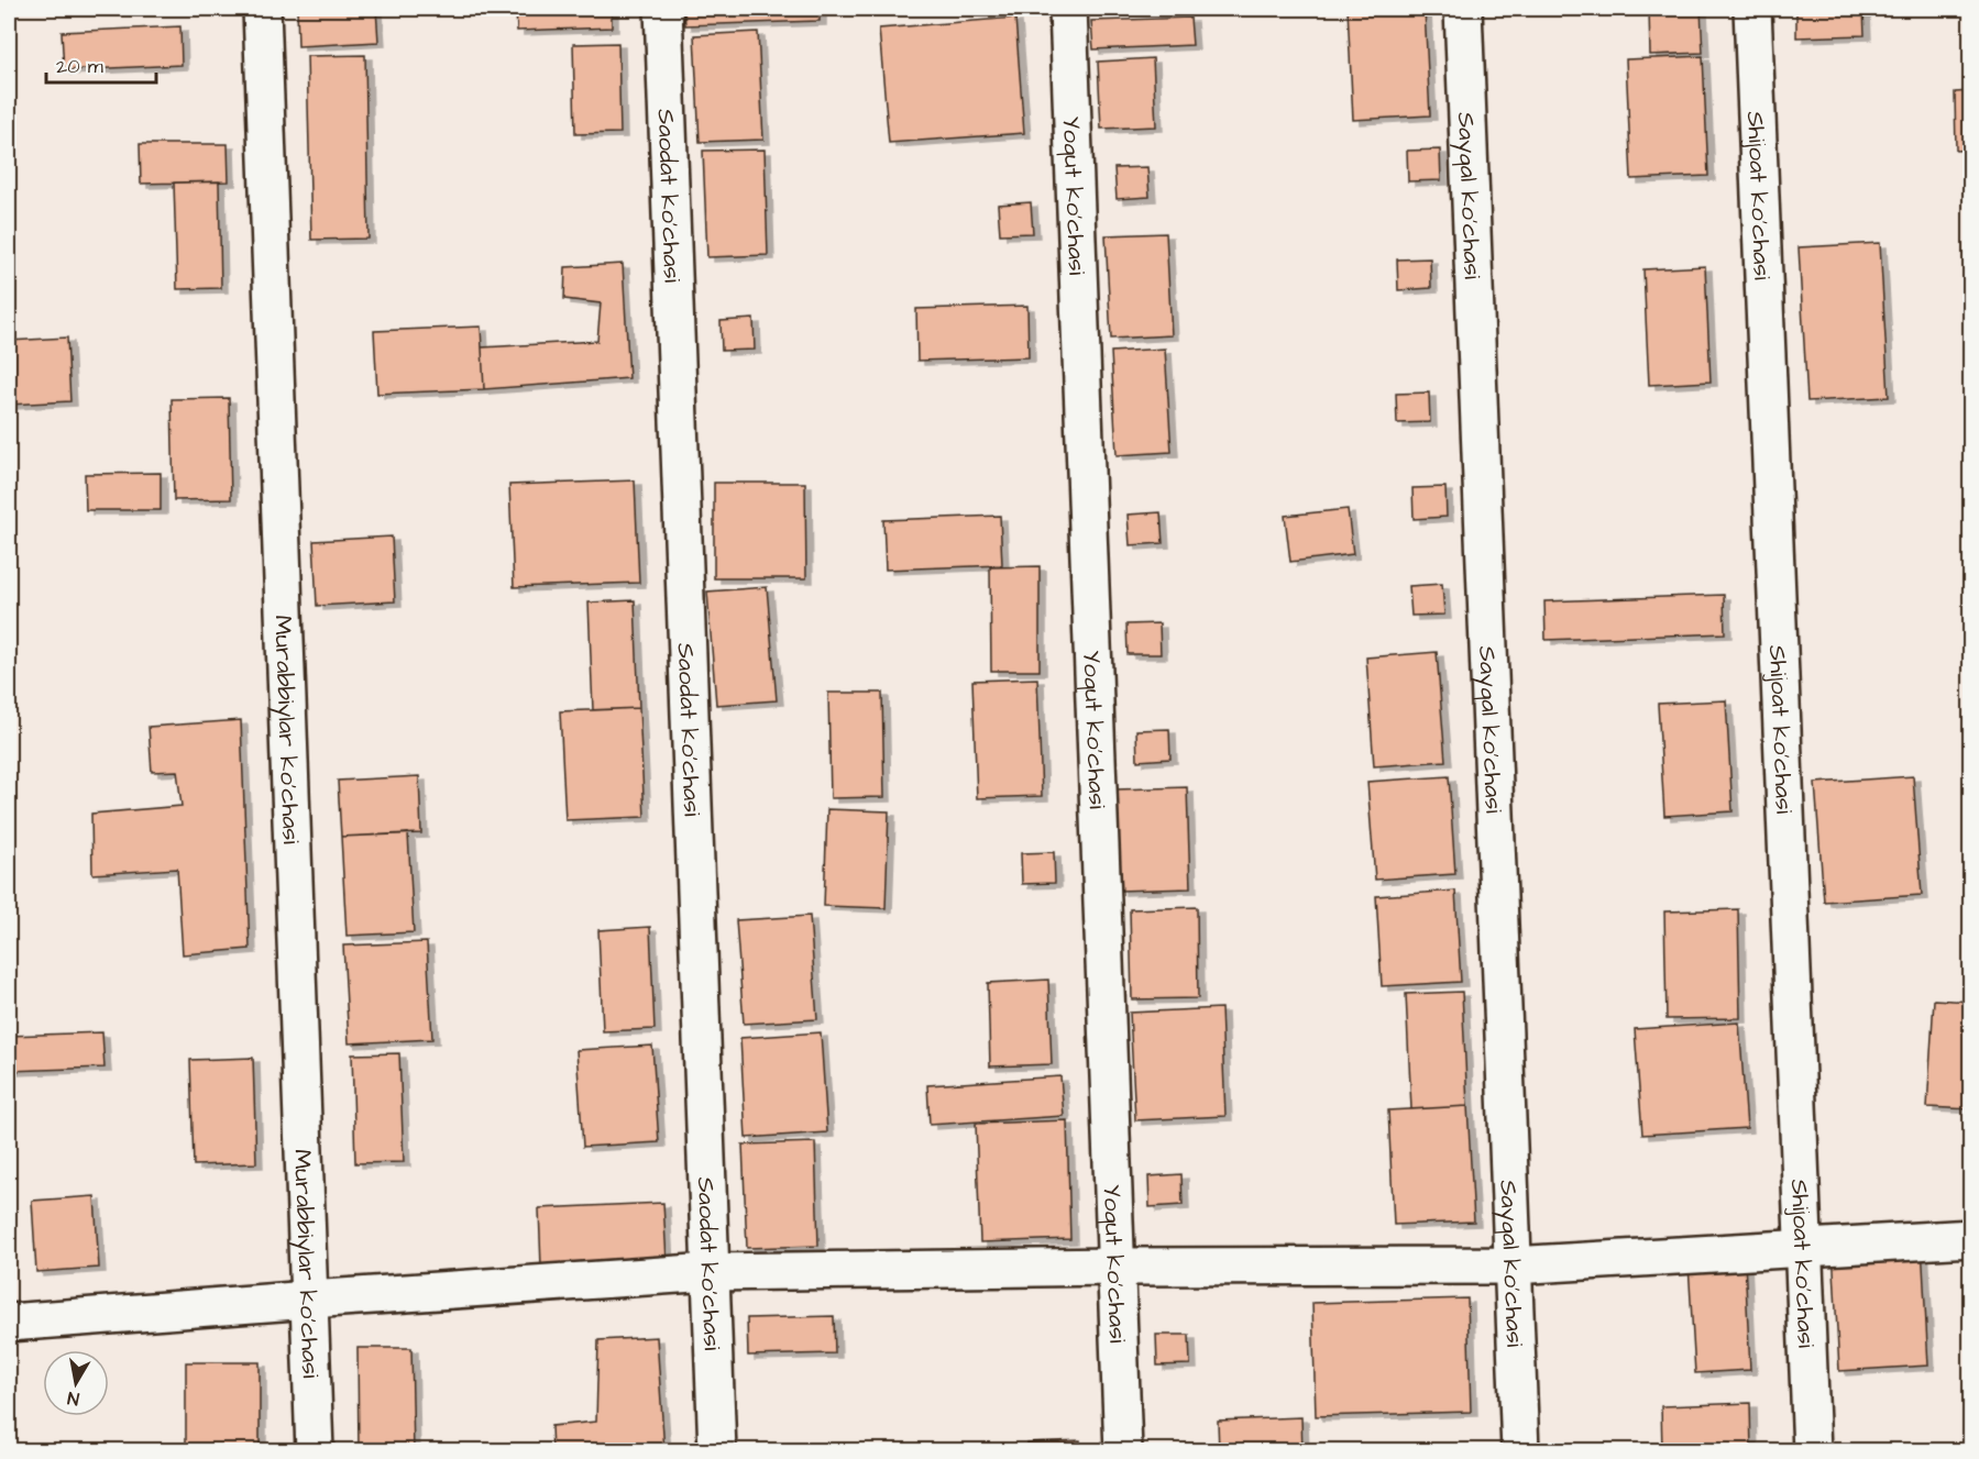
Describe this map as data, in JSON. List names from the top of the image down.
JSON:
{
  "streets": {
    "street": [
      "Saodat ko'chasi",
      "Yoqut ko'chasi",
      "Sayqal ko'chasi",
      "Shijoat ko'chasi",
      "Murabbiylar ko'chasi"
    ]
  },
  "scale_bar": "20 m",
  "north": "bottom"
}
